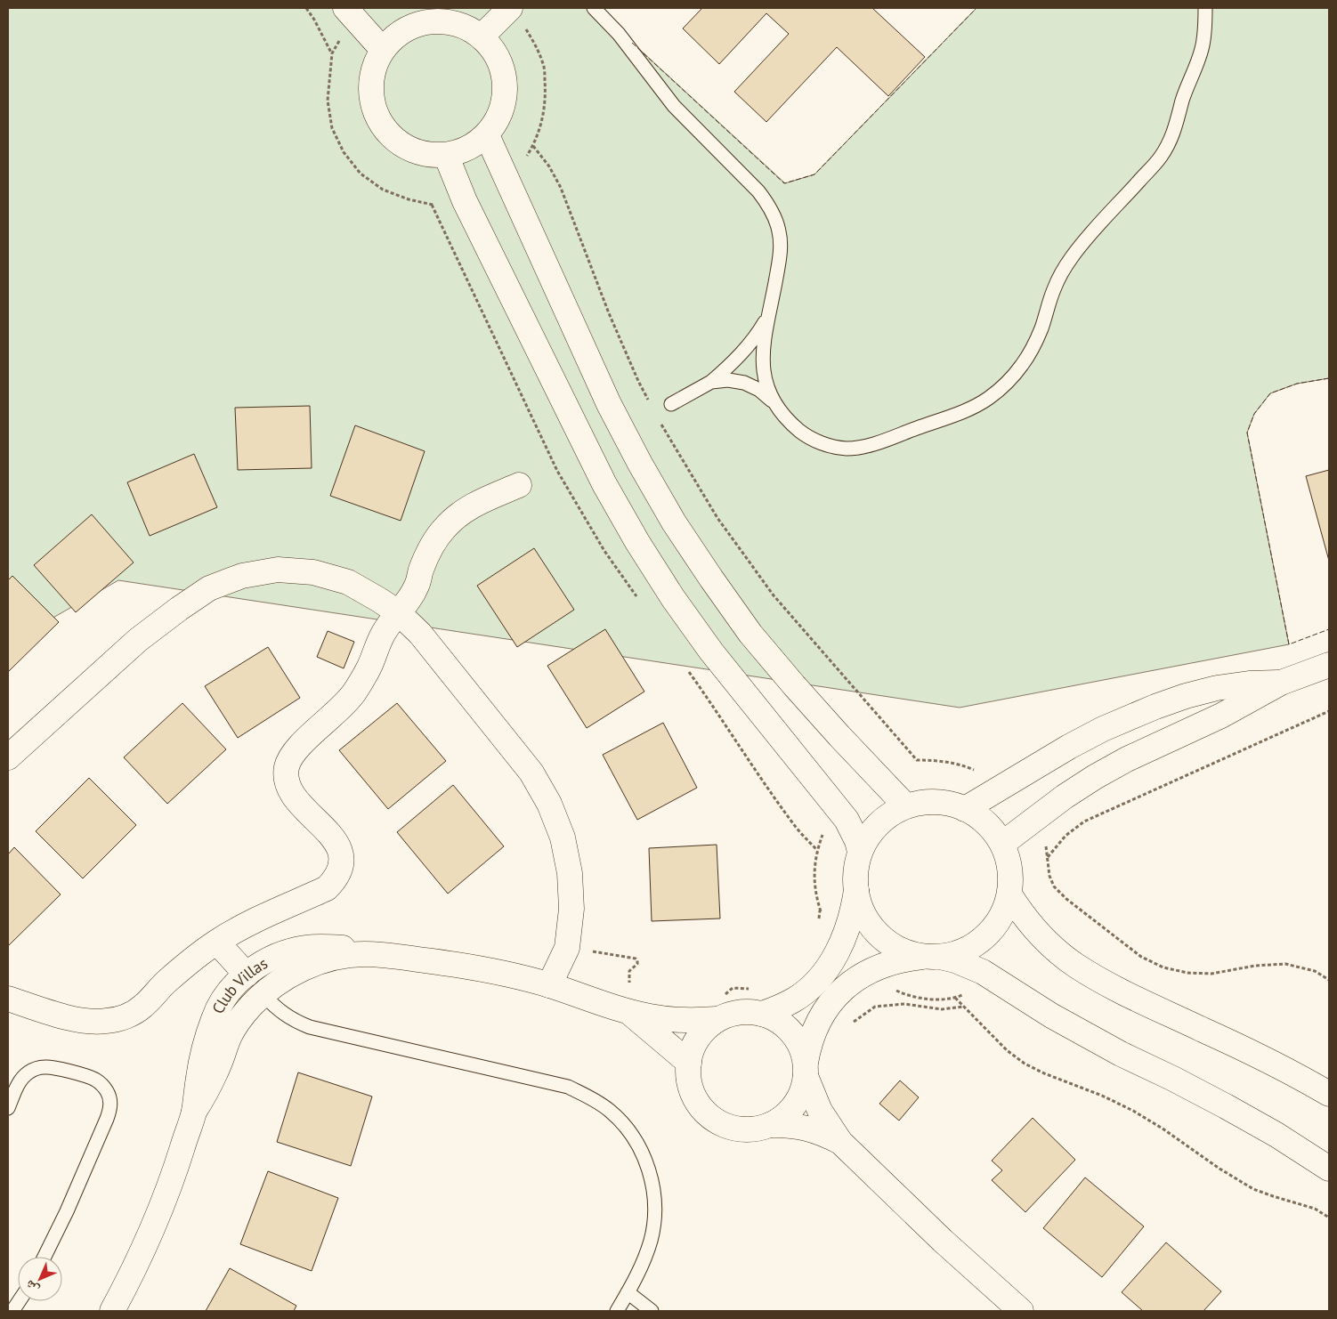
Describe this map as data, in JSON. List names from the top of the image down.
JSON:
{
  "streets": {
    "street": ["Club Villas"]
  },
  "north": "bottom left"
}
